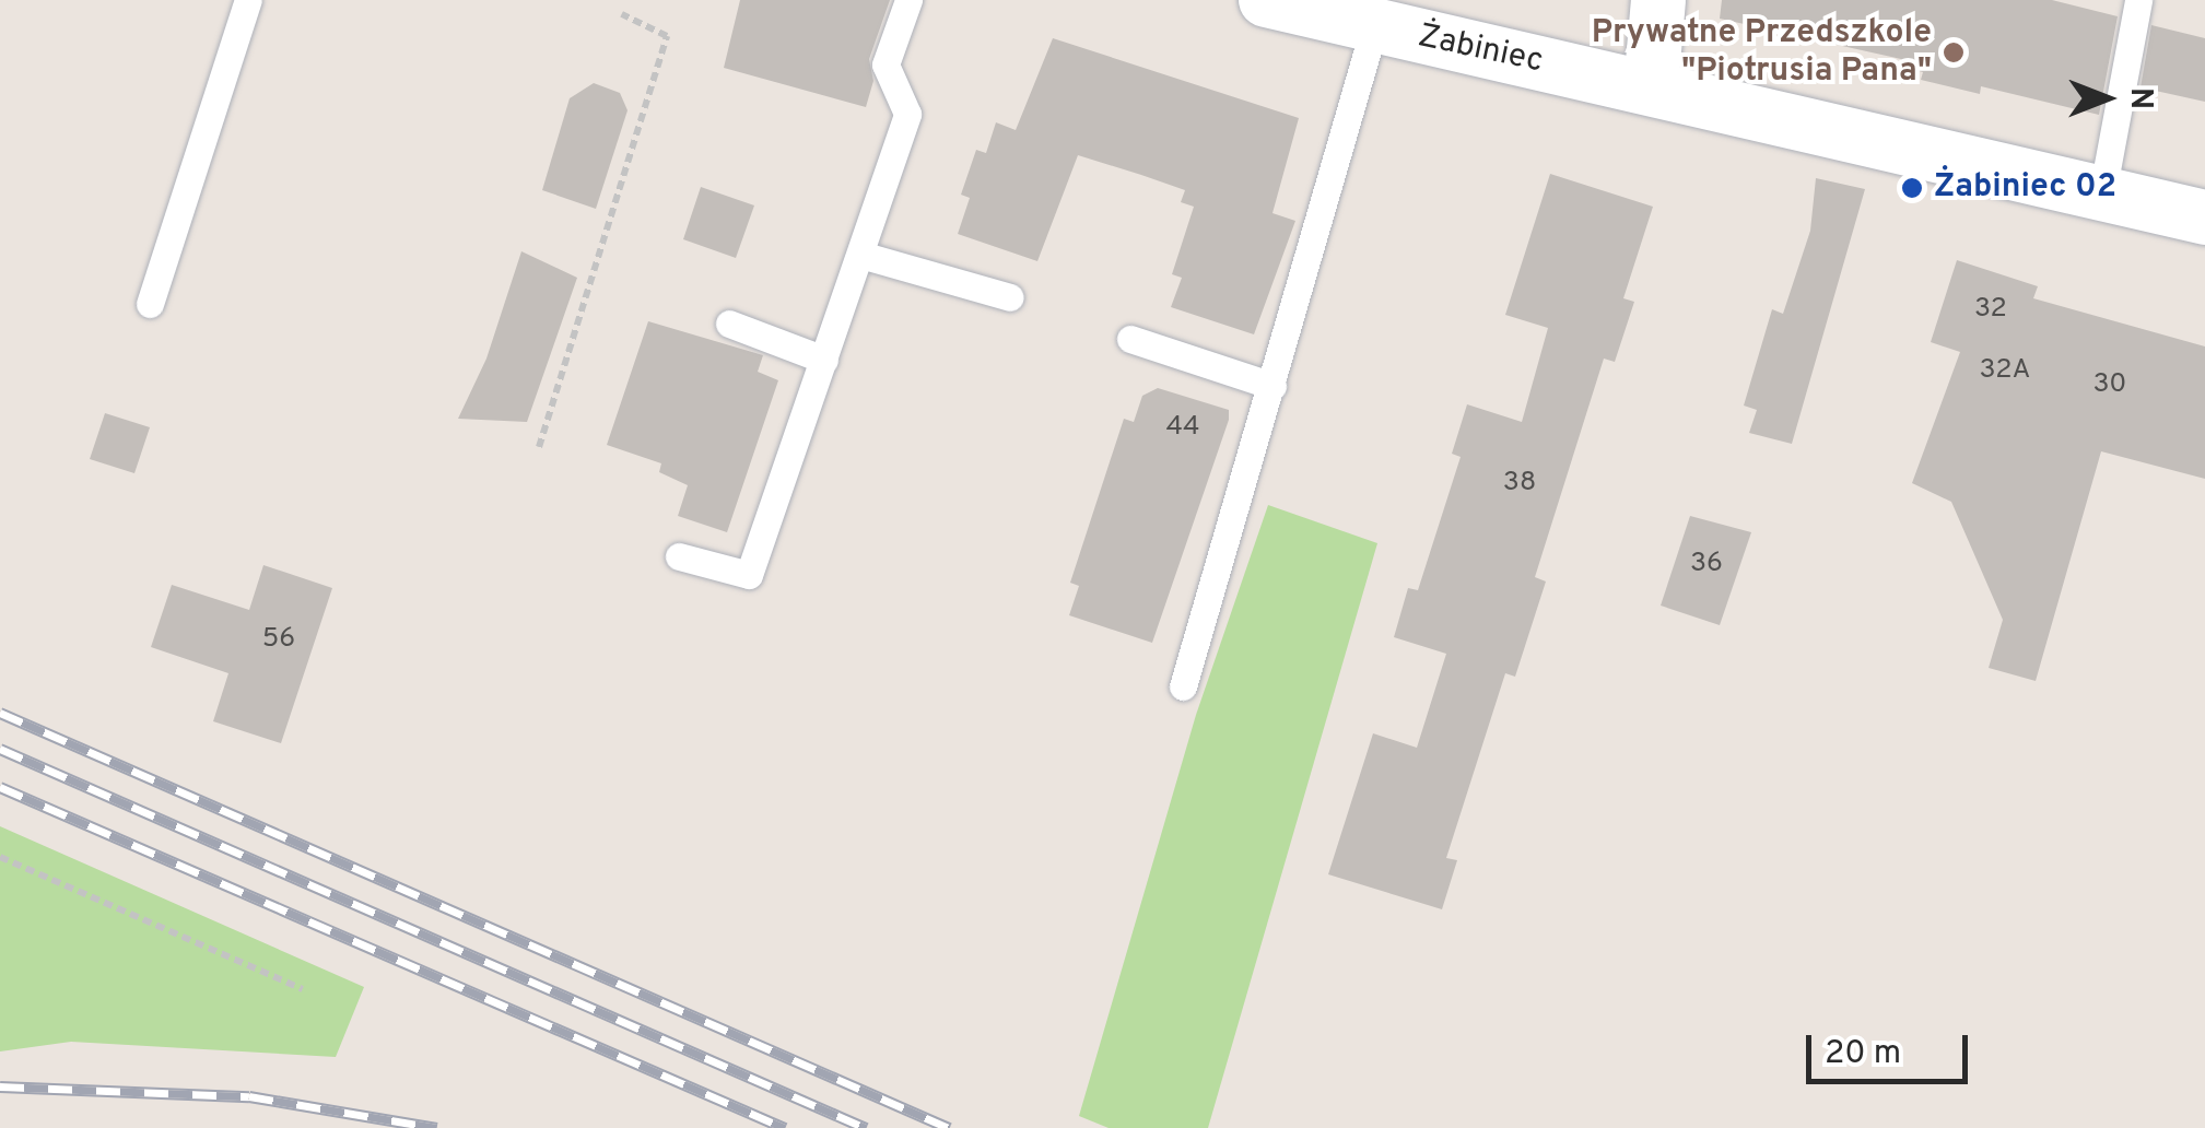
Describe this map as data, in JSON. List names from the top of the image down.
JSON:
{
  "streets": {
    "street": ["Żabiniec"]
  },
  "places": ["Prywatne Przedszkole \"Piotrusia Pana\"", "Żabiniec 02"],
  "house_numbers": [
    "32",
    "32A",
    "30",
    "44",
    "38",
    "36",
    "56"
  ],
  "scale_bar": "20 m",
  "north": "right"
}
